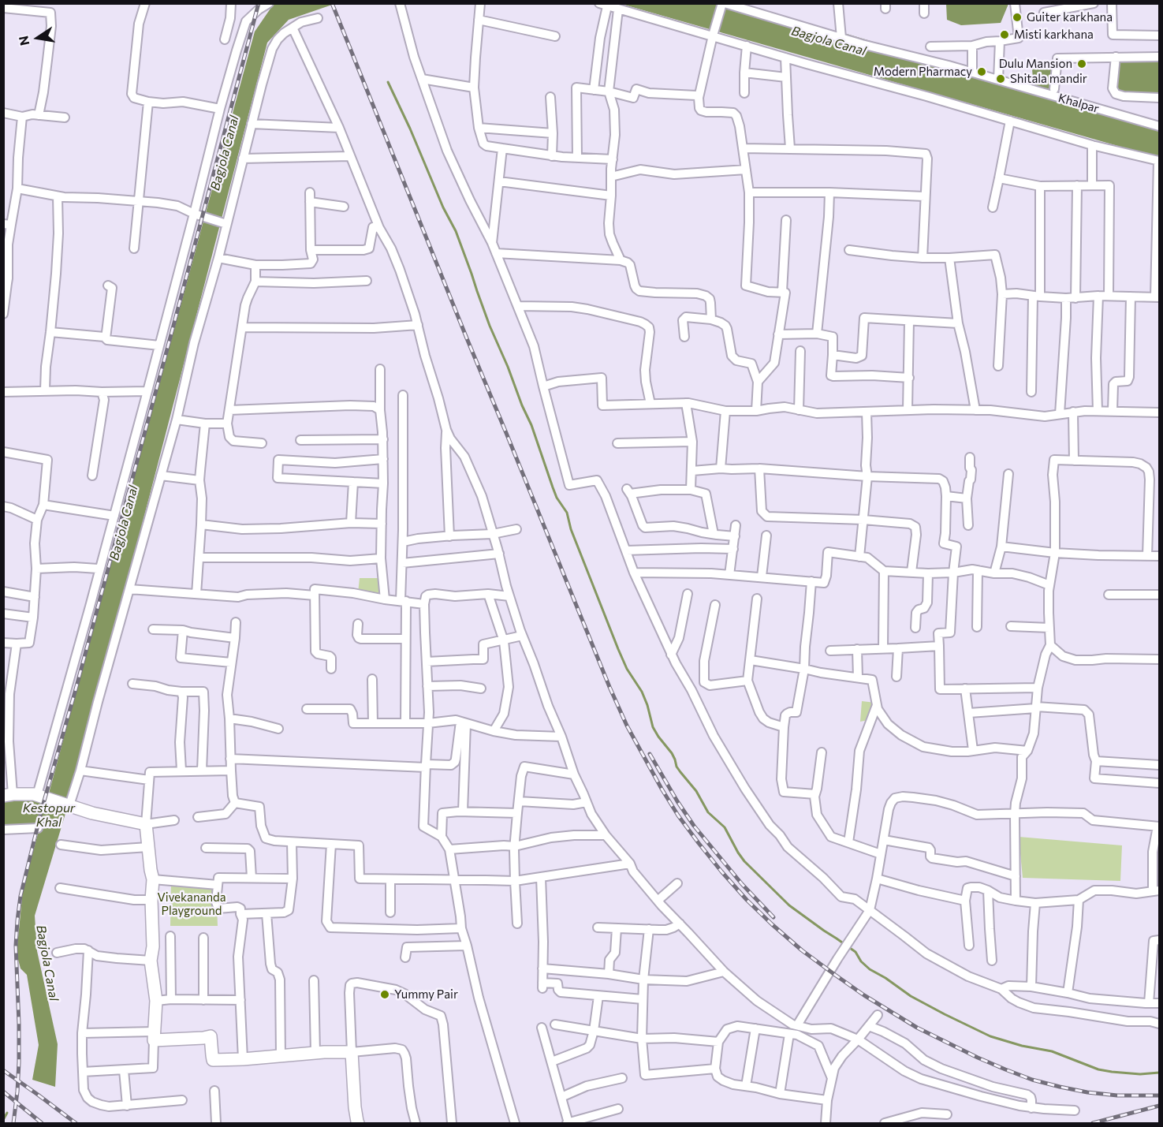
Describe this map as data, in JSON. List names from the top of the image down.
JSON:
{
  "streets": {
    "street": ["Khalpar"]
  },
  "water": ["Bagjola Canal", "Kestopur Khal"],
  "parks": ["Vivekananda Playground"],
  "places": [
    "Guiter karkhana",
    "Misti karkhana",
    "Dulu Mansion",
    "Modern Pharmacy",
    "Shitala mandir",
    "Yummy Pair"
  ],
  "north": "left"
}
